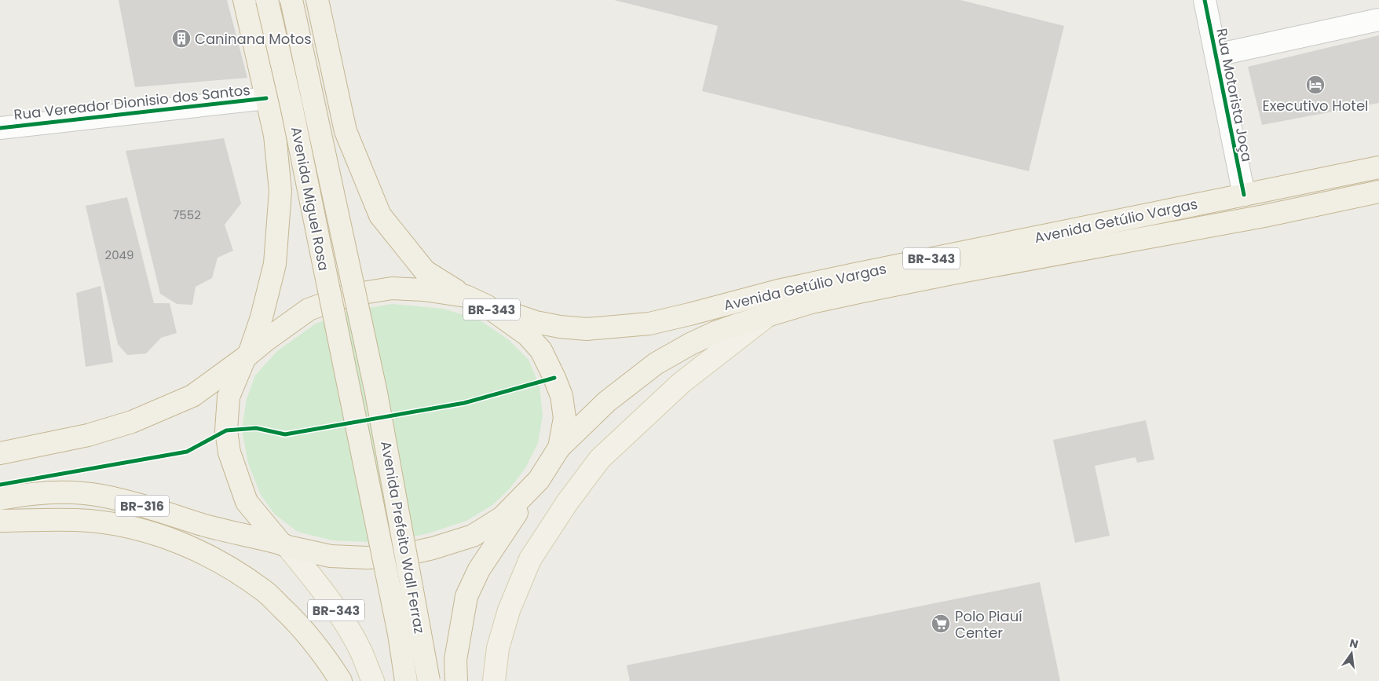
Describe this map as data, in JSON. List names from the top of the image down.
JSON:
{
  "streets": {
    "highway": [
      "Avenida Miguel Rosa",
      "Avenida Getúlio Vargas",
      "BR-343",
      "BR-316",
      "Avenida Prefeito Wall Ferraz"
    ],
    "street": ["Rua Motorista Joça", "Rua Vereador Dionisio dos Santos"]
  },
  "crossings": [
    ["Rua Motorista Joça", "Avenida Getúlio Vargas"],
    ["Avenida Miguel Rosa", "Avenida Prefeito Wall Ferraz"],
    ["Avenida Getúlio Vargas", "BR-343"],
    ["BR-343", "BR-316"]
  ],
  "places": {
    "building": ["Caninana Motos"],
    "hotel": ["Executivo Hotel"],
    "supermarket": ["Polo Piauí Center"]
  },
  "house_numbers": ["7552", "2049"],
  "north": "top"
}
